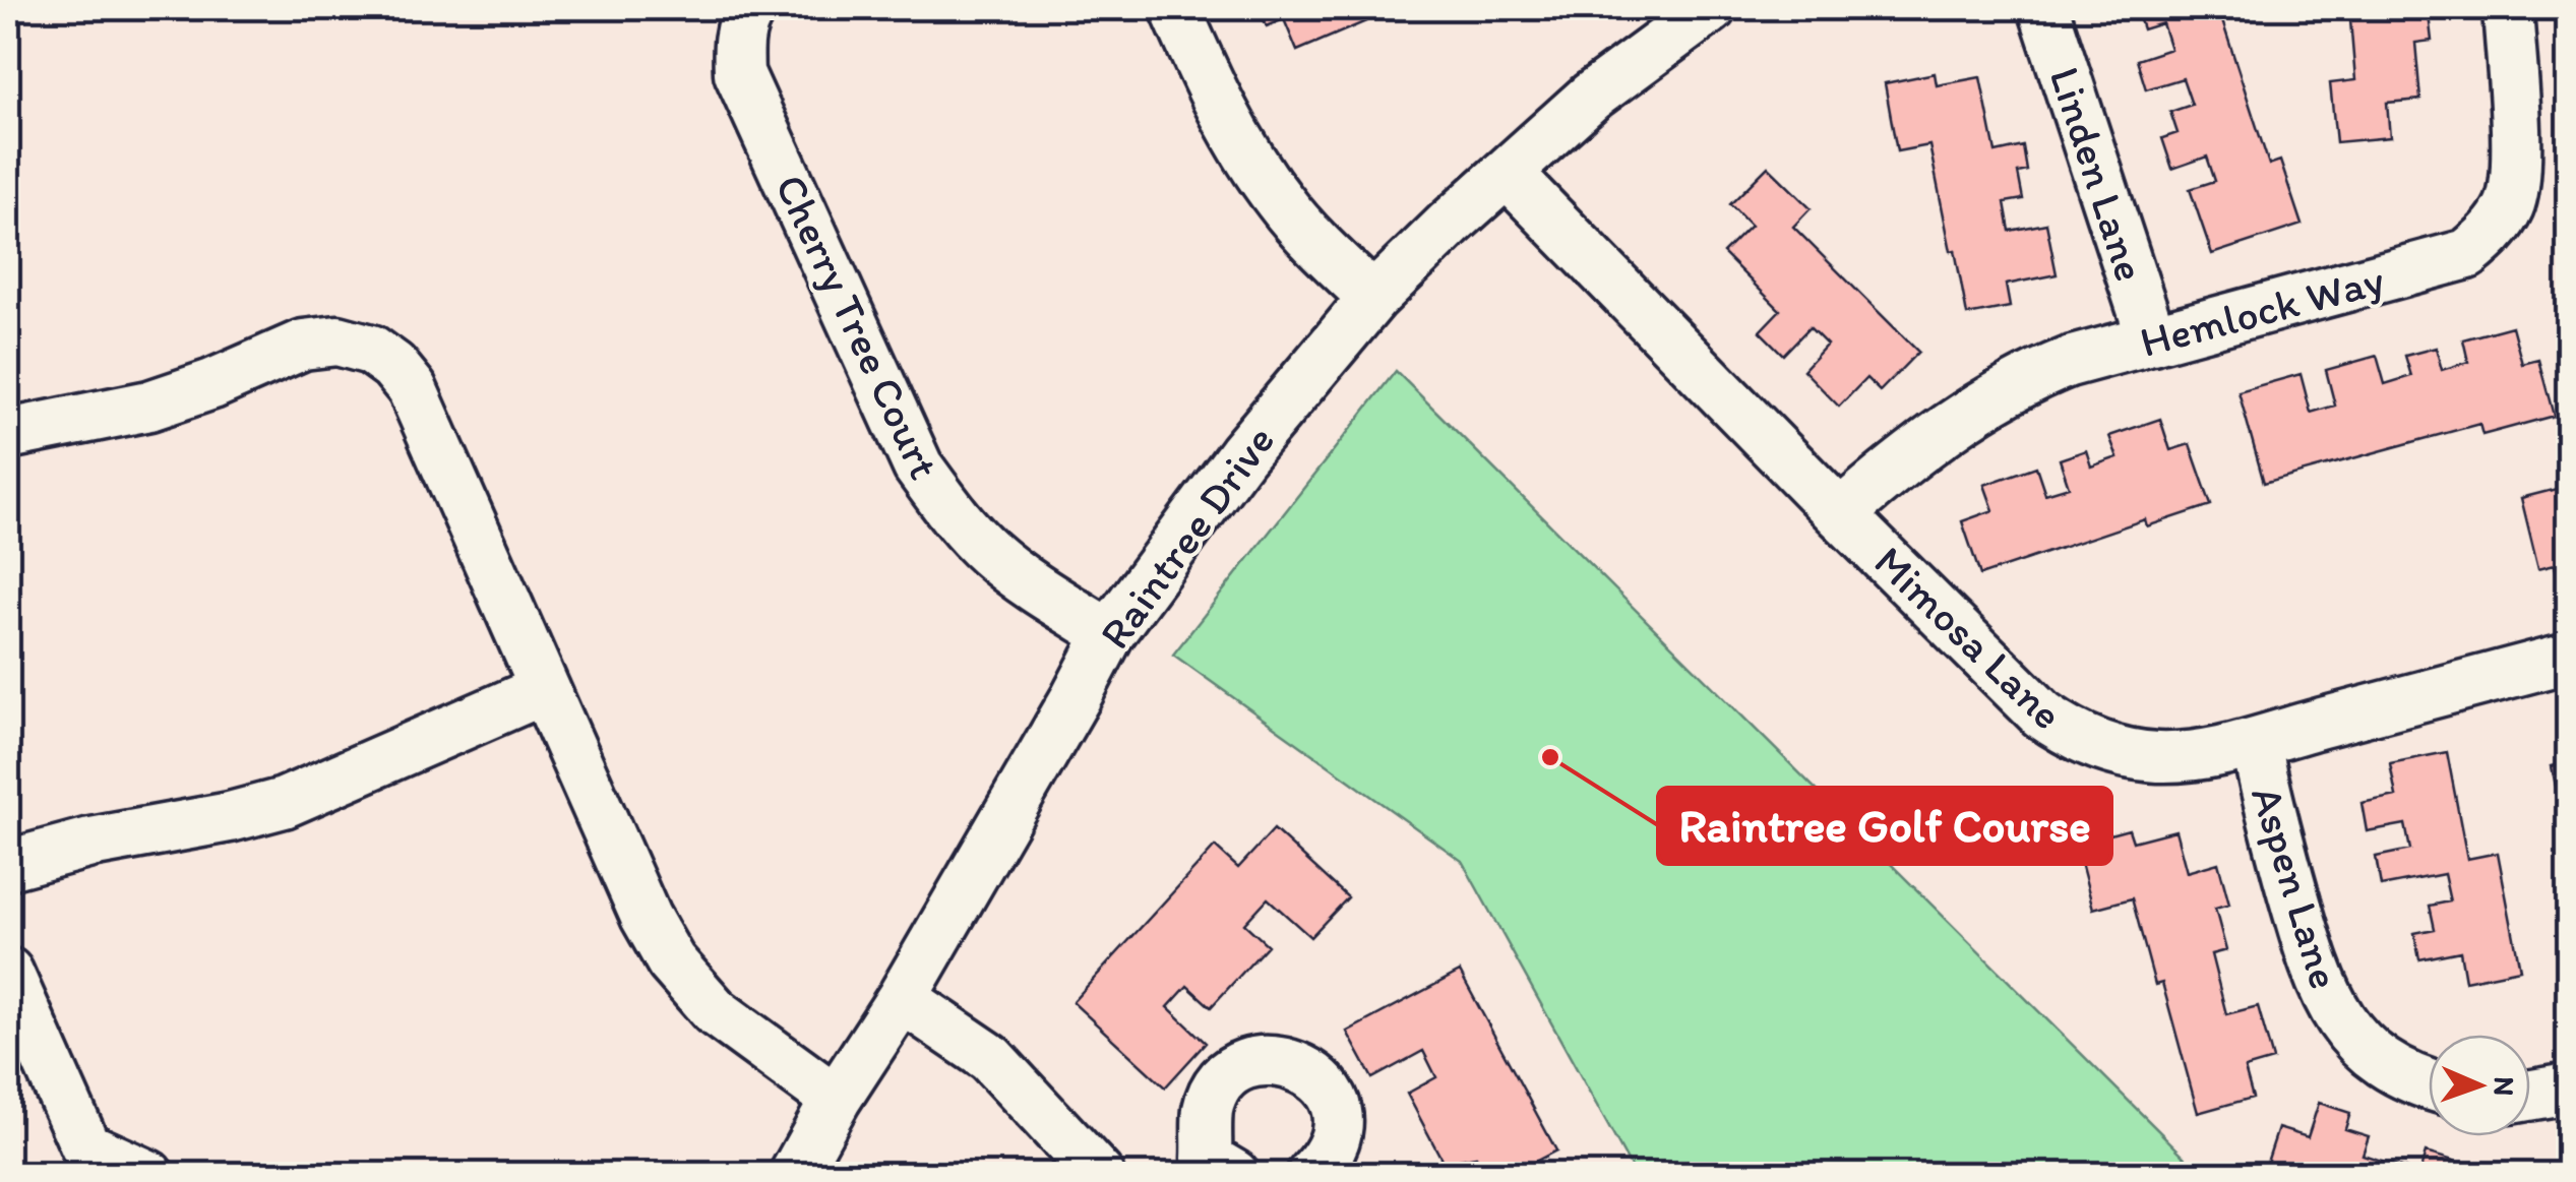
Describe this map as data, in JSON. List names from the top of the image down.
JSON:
{
  "streets": {
    "street": [
      "Linden Lane",
      "Hemlock Way",
      "Cherry Tree Court",
      "Raintree Drive",
      "Mimosa Lane",
      "Aspen Lane"
    ]
  },
  "crossings": [
    ["Linden Lane", "Hemlock Way"],
    ["Hemlock Way", "Mimosa Lane"],
    ["Cherry Tree Court", "Raintree Drive"],
    ["Raintree Drive", "Mimosa Lane"],
    ["Mimosa Lane", "Aspen Lane"]
  ],
  "places": ["Raintree Golf Course"],
  "north": "right"
}
